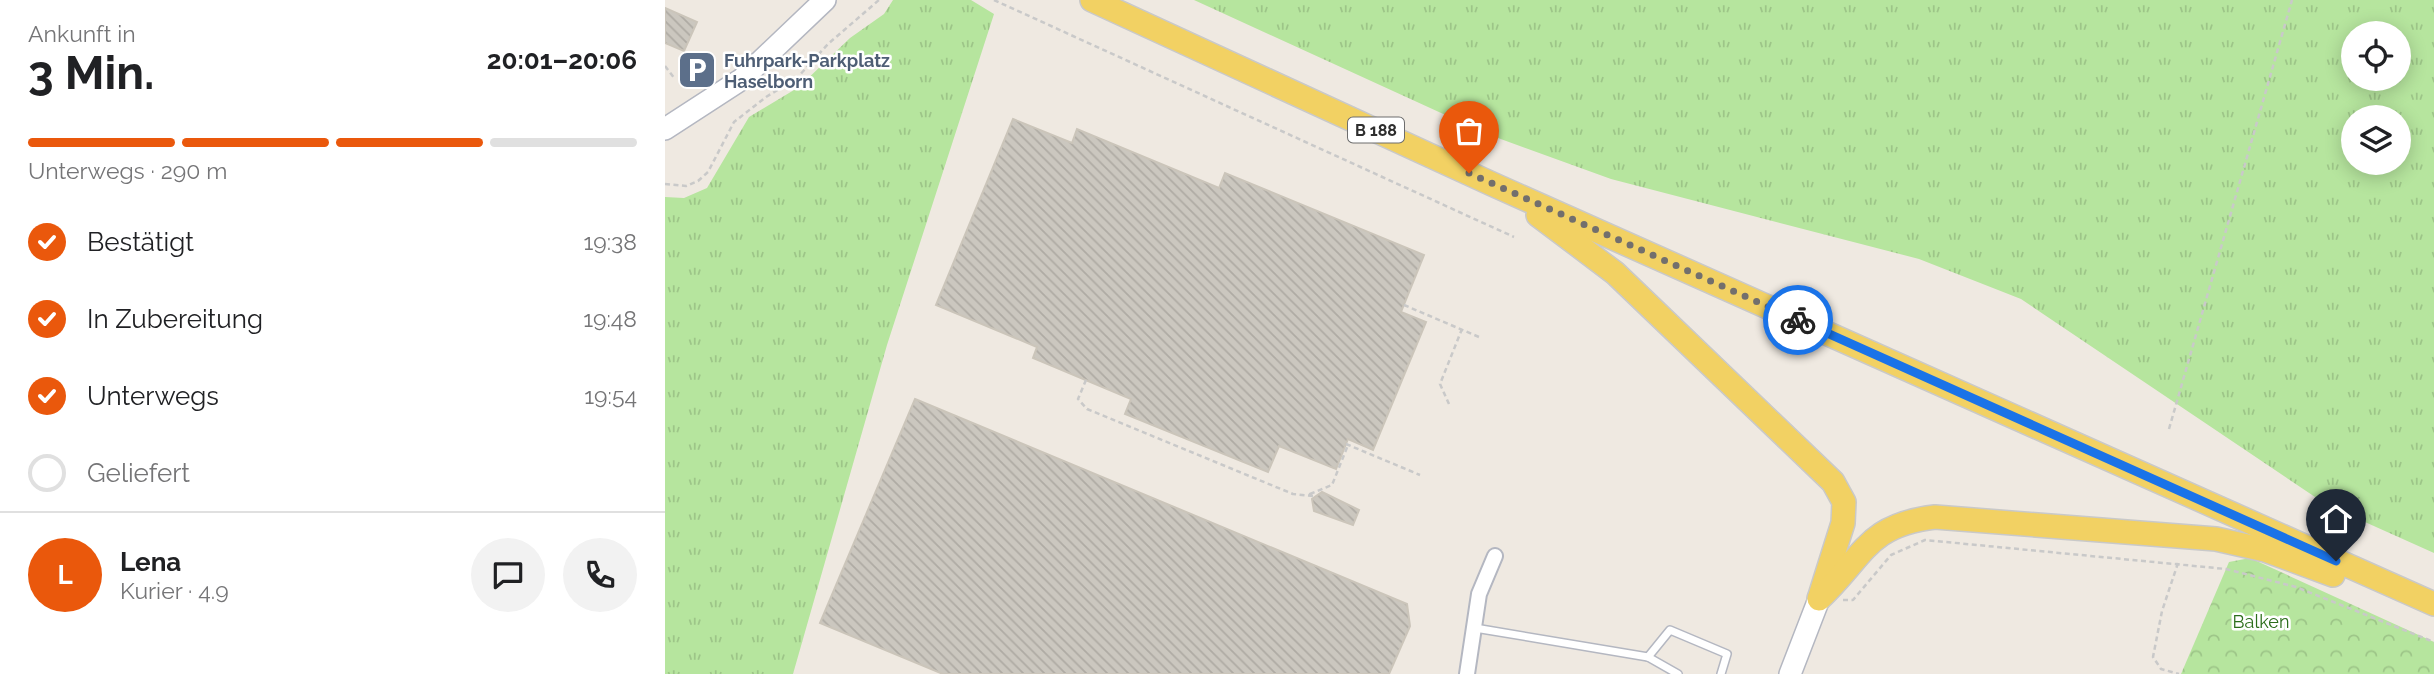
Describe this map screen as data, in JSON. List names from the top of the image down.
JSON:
{
  "streets": {
    "main road": ["B 188"]
  },
  "parks": ["Balken"],
  "places": {
    "parking": ["Fuhrpark-Parkplatz Haselborn"]
  },
  "page": {
    "heading": ["3 Min.", "Ankunft in", "20:01–20:06"],
    "panel": ["Lena", "Kurier · 4.9"],
    "bar": "Unterwegs · 290 m",
    "list": [
      ["Bestätigt", "19:38"],
      ["In Zubereitung", "19:48"],
      ["Unterwegs", "19:54"],
      "Geliefert"
    ],
    "round": "L"
  }
}
